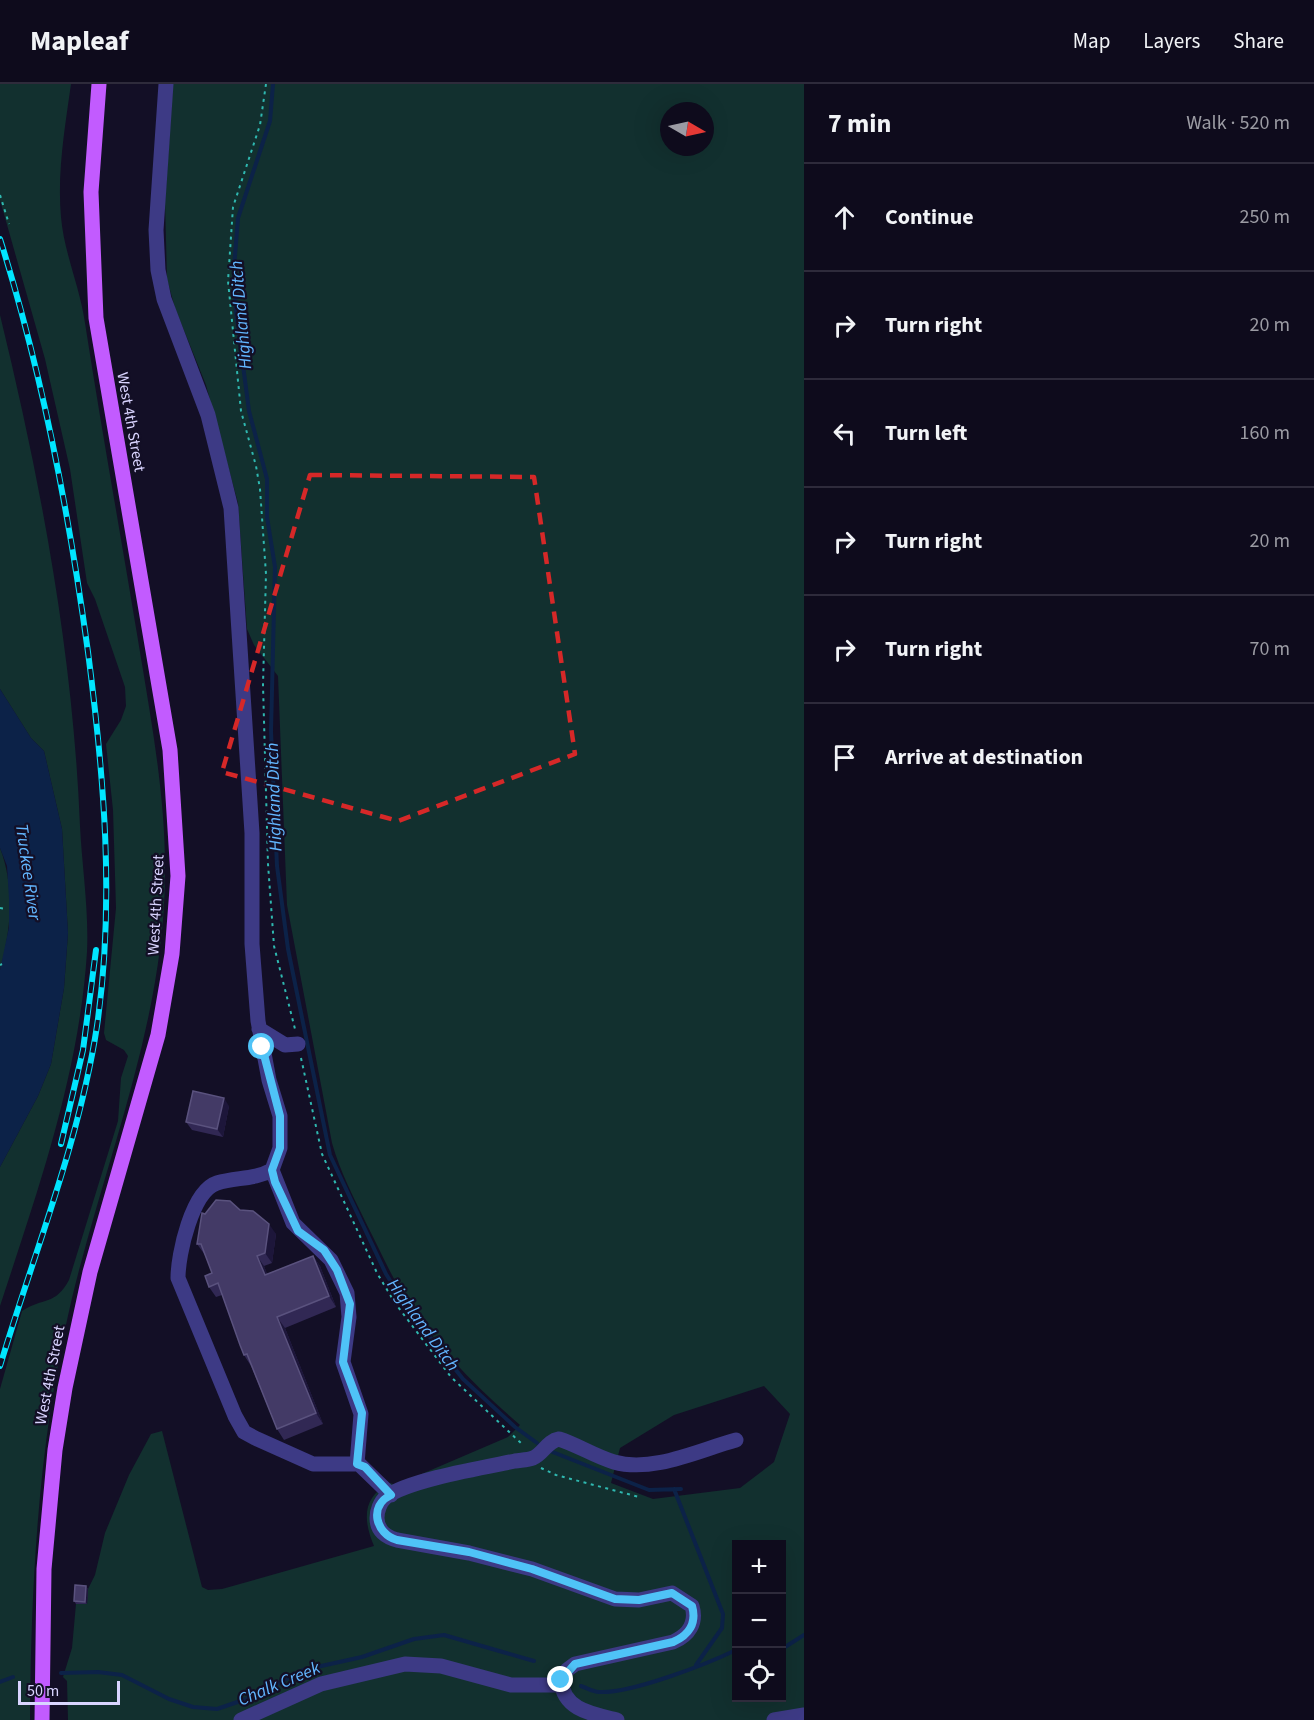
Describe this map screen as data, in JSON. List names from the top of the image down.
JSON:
{
  "streets": {
    "main road": ["West 4th Street"]
  },
  "water": ["Highland Ditch", "Truckee River", "Chalk Creek"],
  "scale_bar": "50 m",
  "north": "right",
  "page": {
    "header": "Mapleaf",
    "nav": ["Map", "Layers", "Share"],
    "heading": ["7 min", "Walk · 520 m"],
    "list": [
      ["Continue", "250 m"],
      ["Turn right", "20 m"],
      ["Turn left", "160 m"],
      ["Turn right", "20 m"],
      ["Turn right", "70 m"],
      "Arrive at destination"
    ],
    "map_buttons": ["+", "−"],
    "scale": "50 m"
  }
}
